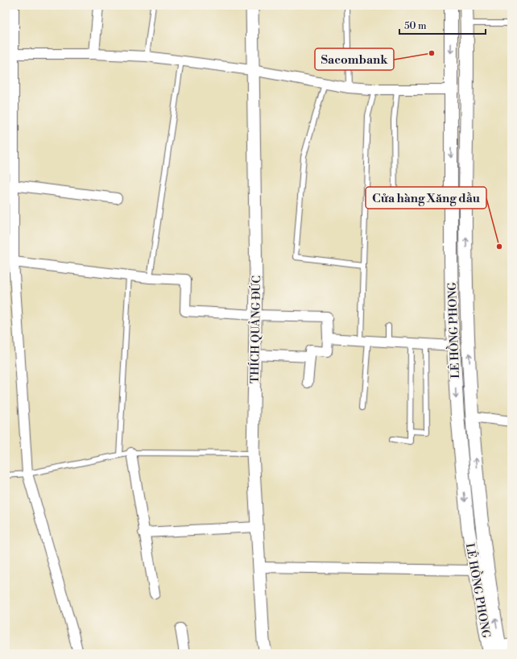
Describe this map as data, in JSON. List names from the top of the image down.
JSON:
{
  "streets": {
    "main road": ["LÊ HỒNG PHONG"],
    "street": ["THÍCH QUẢNG ĐỨC"]
  },
  "places": ["Sacombank", "Cửa hàng Xăng dầu"],
  "scale_bar": "50 m"
}
